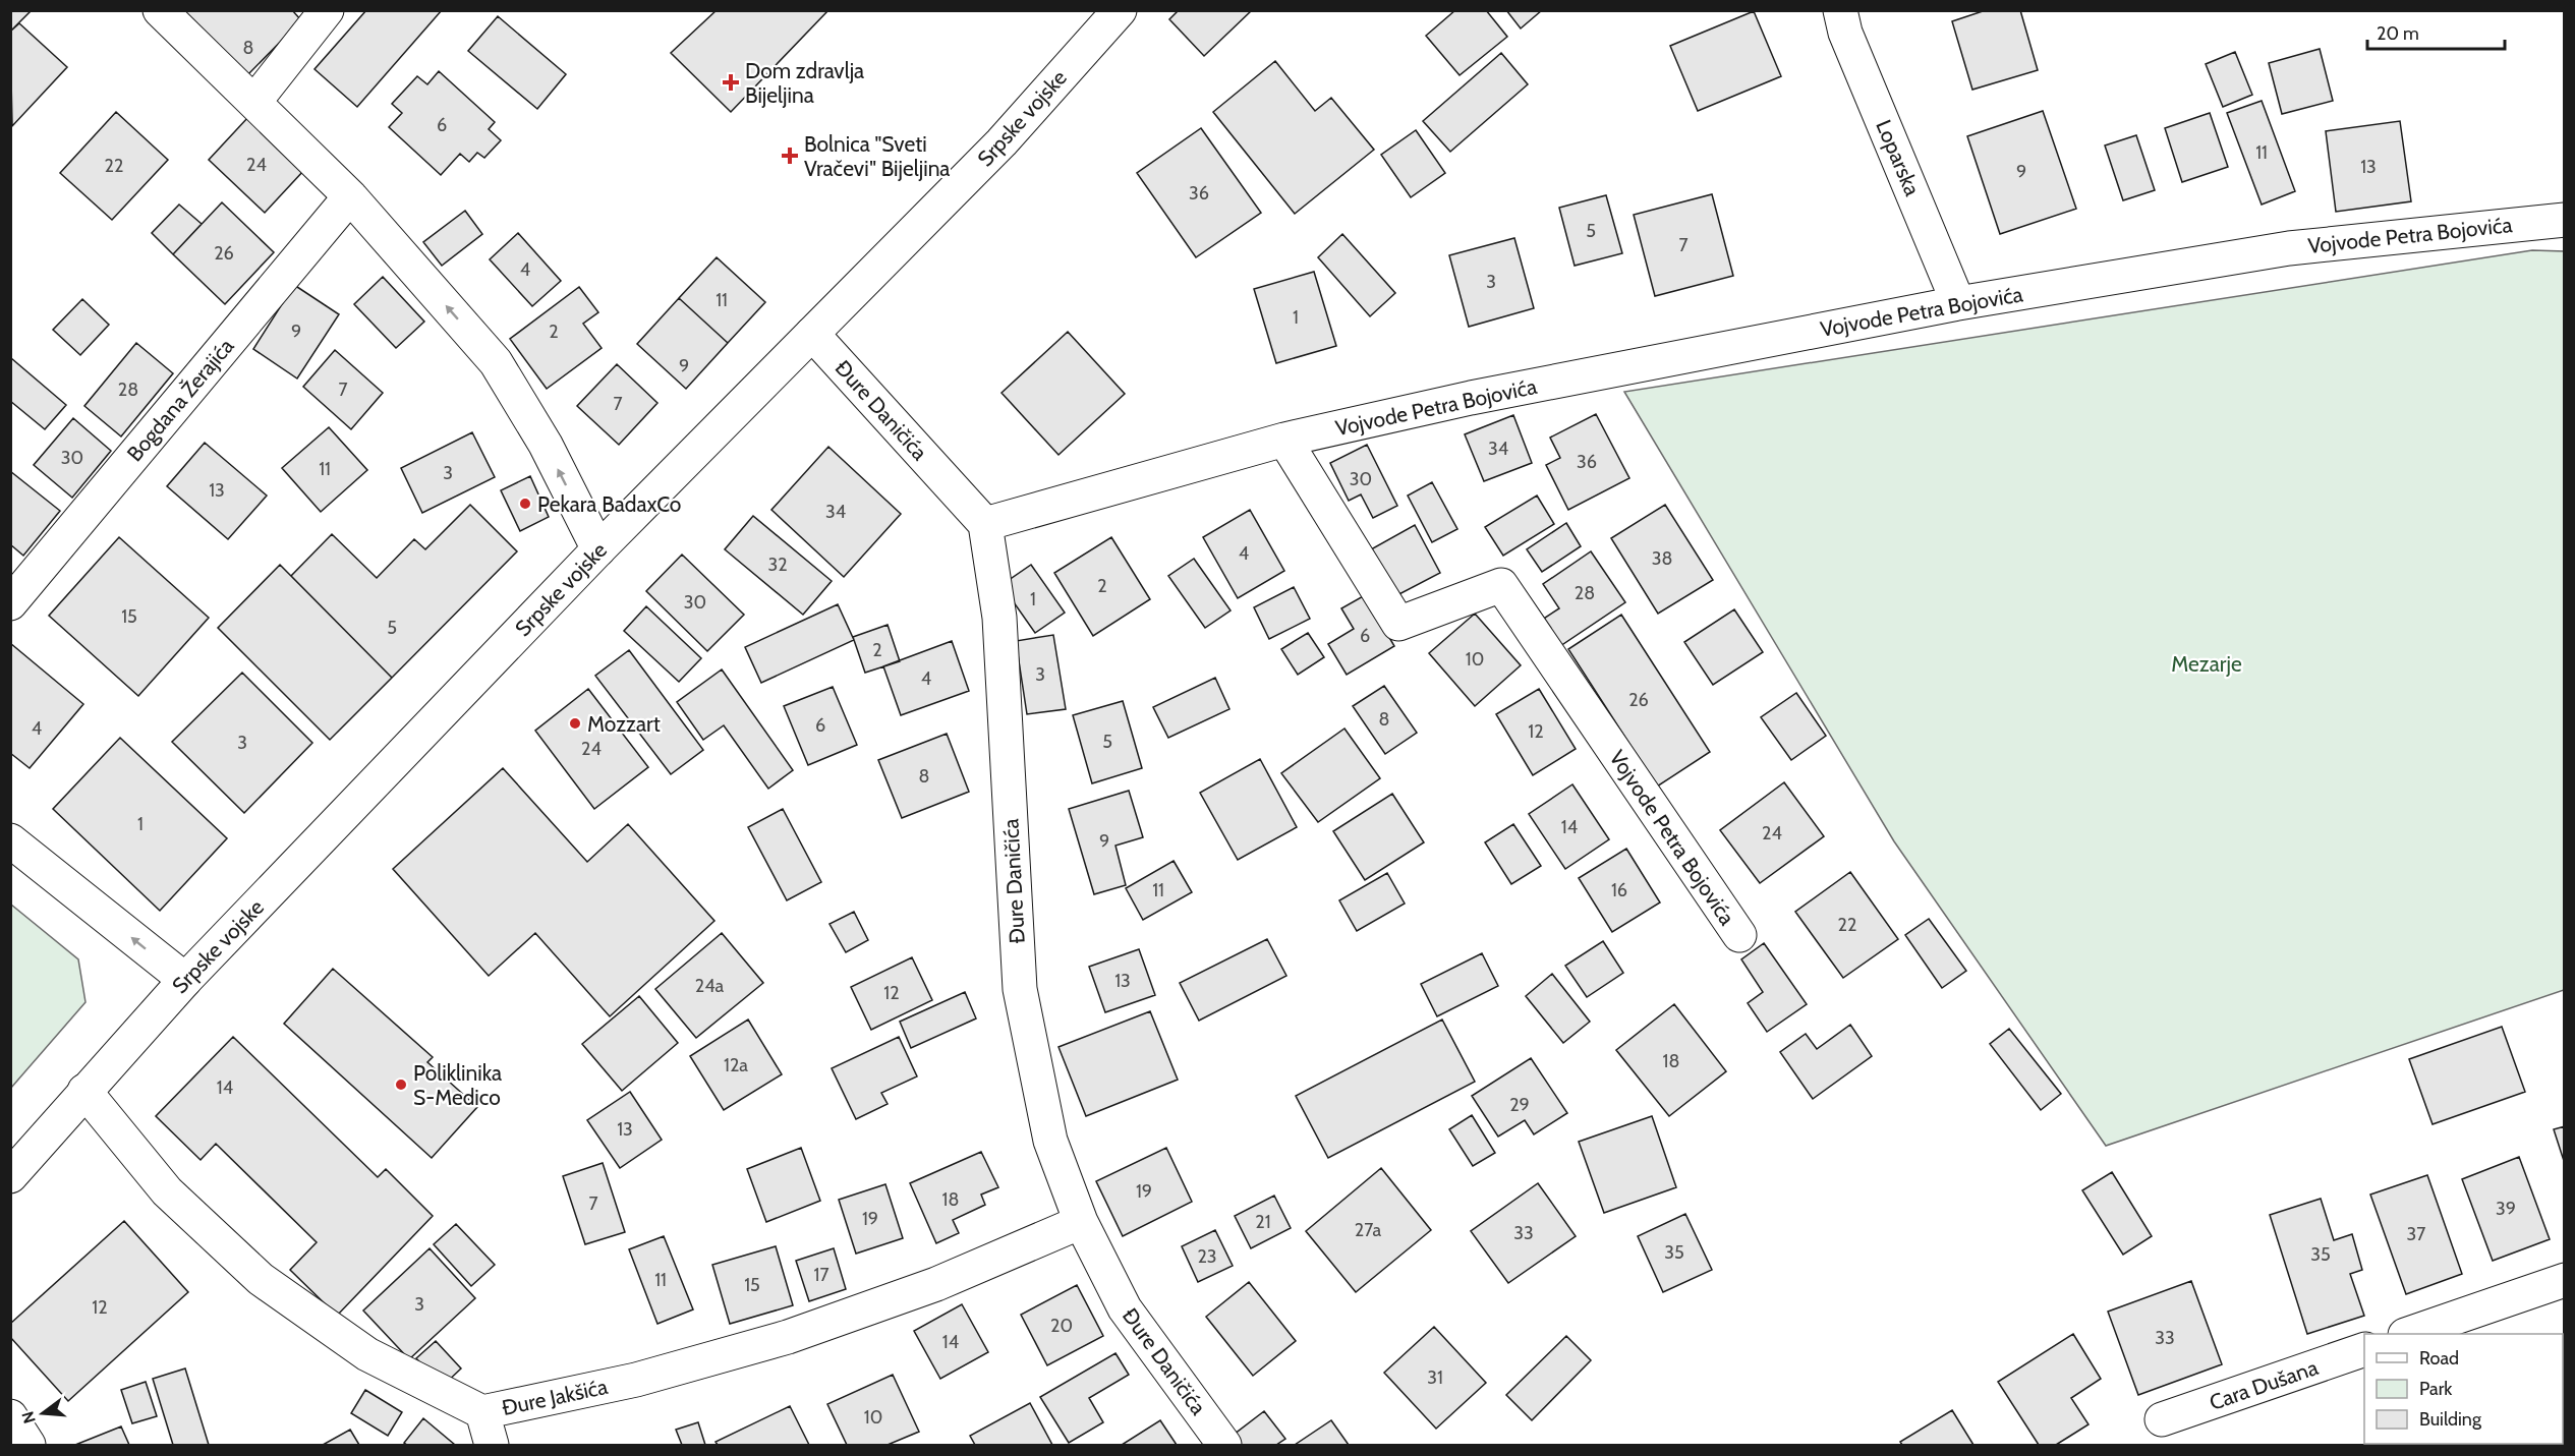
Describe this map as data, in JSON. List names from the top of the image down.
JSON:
{
  "streets": {
    "street": [
      "Srpske vojske",
      "Loparska",
      "Vojvode Petra Bojovića",
      "Bogdana Žerajića",
      "Đure Daničića",
      "Cara Dušana",
      "Đure Jakšića"
    ]
  },
  "crossings": [
    ["Srpske vojske", "Đure Daničića"],
    ["Srpske vojske", "Đure Jakšića"],
    ["Loparska", "Vojvode Petra Bojovića"],
    ["Vojvode Petra Bojovića", "Đure Daničića"],
    ["Đure Daničića", "Đure Jakšića"]
  ],
  "parks": ["Mezarje"],
  "places": {
    "health": ["Dom zdravlja Bijeljina", "Bolnica \"Sveti Vračevi\" Bijeljina"],
    "other": ["Pekara BadaxCo", "Mozzart", "Poliklinika S-Medico"]
  },
  "house_numbers": [
    "8",
    "6",
    "11",
    "24",
    "22",
    "13",
    "9",
    "36",
    "5",
    "7",
    "26",
    "4",
    "3",
    "11",
    "1",
    "9",
    "2",
    "9",
    "28",
    "7",
    "7",
    "34",
    "30",
    "36",
    "11",
    "3",
    "30",
    "13",
    "34",
    "4",
    "38",
    "32",
    "2",
    "28",
    "1",
    "30",
    "15",
    "5",
    "6",
    "2",
    "10",
    "3",
    "4",
    "26",
    "8",
    "6",
    "4",
    "12",
    "5",
    "3",
    "24",
    "8",
    "1",
    "14",
    "24",
    "9",
    "11",
    "16",
    "22",
    "13",
    "24a",
    "12",
    "18",
    "12a",
    "14",
    "29",
    "13",
    "19",
    "18",
    "7",
    "39",
    "19",
    "21",
    "27a",
    "33",
    "37",
    "35",
    "35",
    "23",
    "17",
    "11",
    "15",
    "3",
    "12",
    "20",
    "33",
    "14",
    "31",
    "10"
  ],
  "legend": ["Road", "Park", "Building"],
  "scale_bar": "20 m",
  "north": "left"
}
